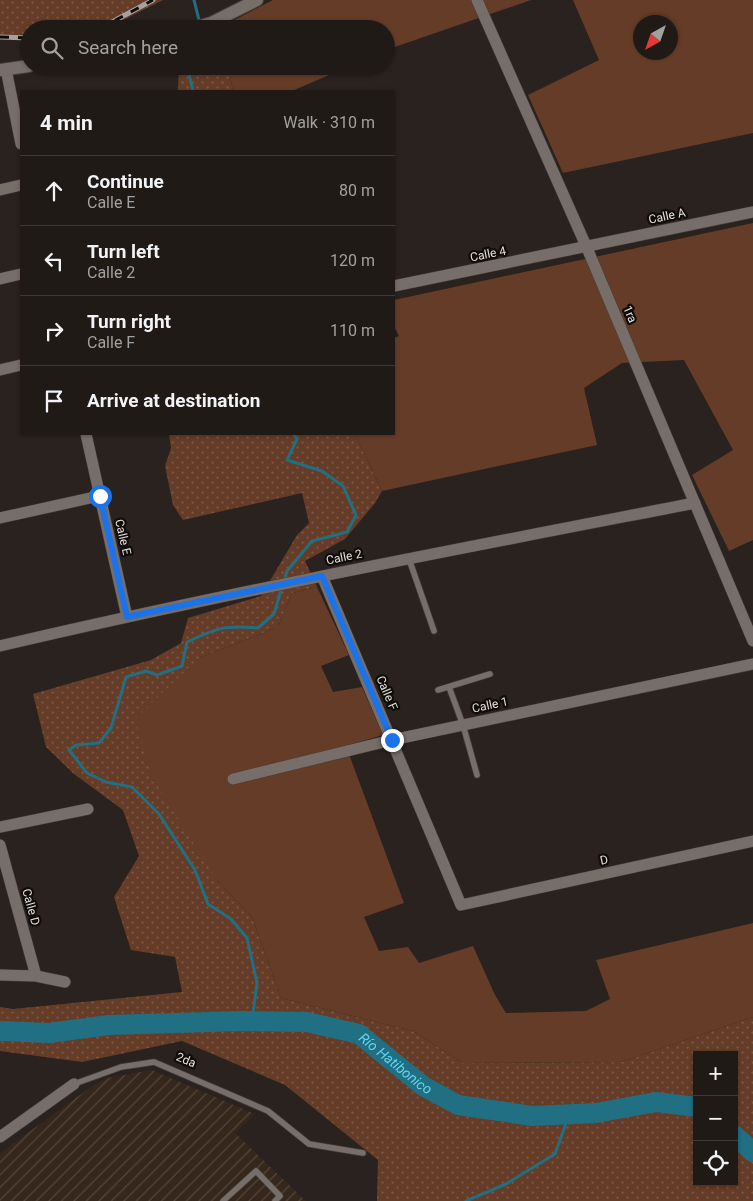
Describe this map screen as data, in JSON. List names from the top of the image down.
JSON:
{
  "streets": {
    "street": [
      "Calle A",
      "Calle 4",
      "1ra",
      "Calle E",
      "Calle 2",
      "Calle F",
      "Calle 1",
      "D",
      "Calle D",
      "2da"
    ]
  },
  "crossings": [
    ["Calle A", "Calle 4"],
    ["Calle A", "1ra"],
    ["Calle 4", "1ra"],
    ["1ra", "Calle 2"],
    ["Calle E", "Calle 2"],
    ["Calle 2", "Calle F"],
    ["Calle F", "Calle 1"],
    ["Calle F", "D"]
  ],
  "water": ["Río Hatibonico"],
  "north": "bottom left",
  "page": {
    "search": "Search here",
    "heading": ["4 min", "Walk · 310 m"],
    "list": [
      ["Continue", "Calle E", "80 m"],
      ["Turn left", "Calle 2", "120 m"],
      ["Turn right", "Calle F", "110 m"],
      "Arrive at destination"
    ],
    "map_buttons": ["+", "−"]
  }
}
